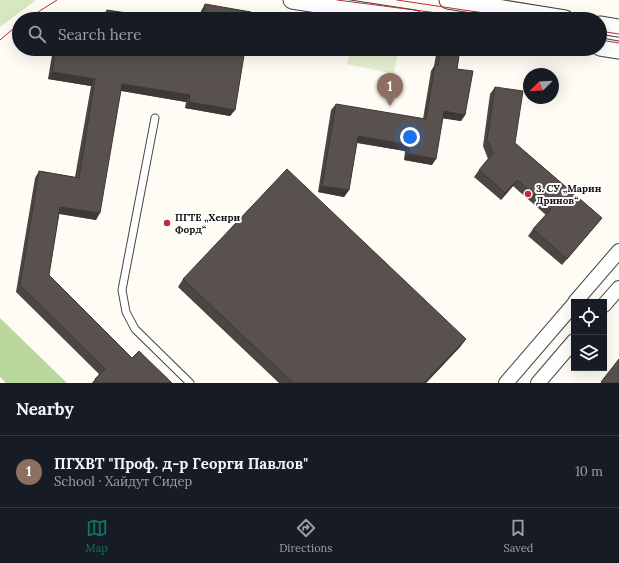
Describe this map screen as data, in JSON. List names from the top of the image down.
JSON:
{
  "places": ["3. СУ „Марин Дринов“", "ПГТЕ „Хенри Форд“"],
  "north": "bottom left",
  "page": {
    "search": "Search here",
    "pins": "1",
    "heading": "Nearby",
    "list": [
      {
        "mark": "1",
        "name": "ПГХВТ \"Проф. д-р Георги Павлов\"",
        "note": "School · Хайдут Сидер",
        "value": "10 m"
      }
    ],
    "nav": ["Map", "Directions", "Saved"]
  }
}
